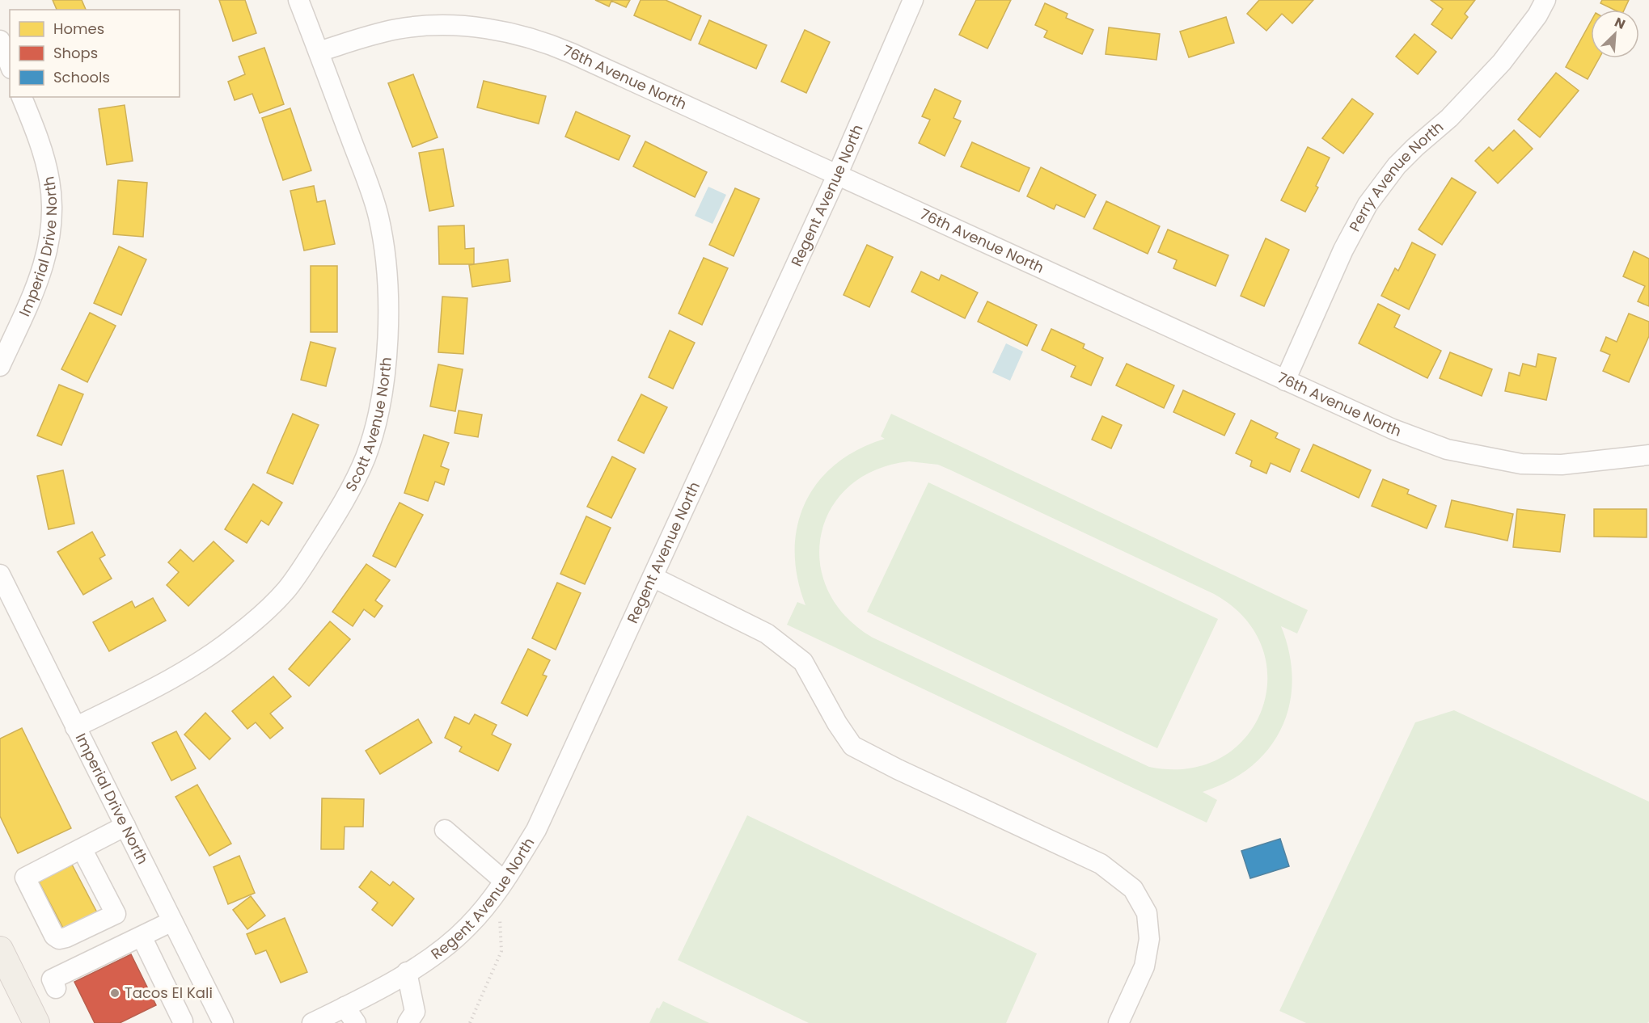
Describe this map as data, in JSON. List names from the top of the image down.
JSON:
{
  "streets": {
    "street": [
      "76th Avenue North",
      "Perry Avenue North",
      "Regent Avenue North",
      "Imperial Drive North",
      "Scott Avenue North"
    ]
  },
  "crossings": [
    ["76th Avenue North", "Perry Avenue North"],
    ["76th Avenue North", "Regent Avenue North"],
    ["76th Avenue North", "Scott Avenue North"],
    ["Imperial Drive North", "Scott Avenue North"]
  ],
  "places": ["Tacos El Kali"],
  "legend": ["Homes", "Shops", "Schools"],
  "north": "top right"
}
